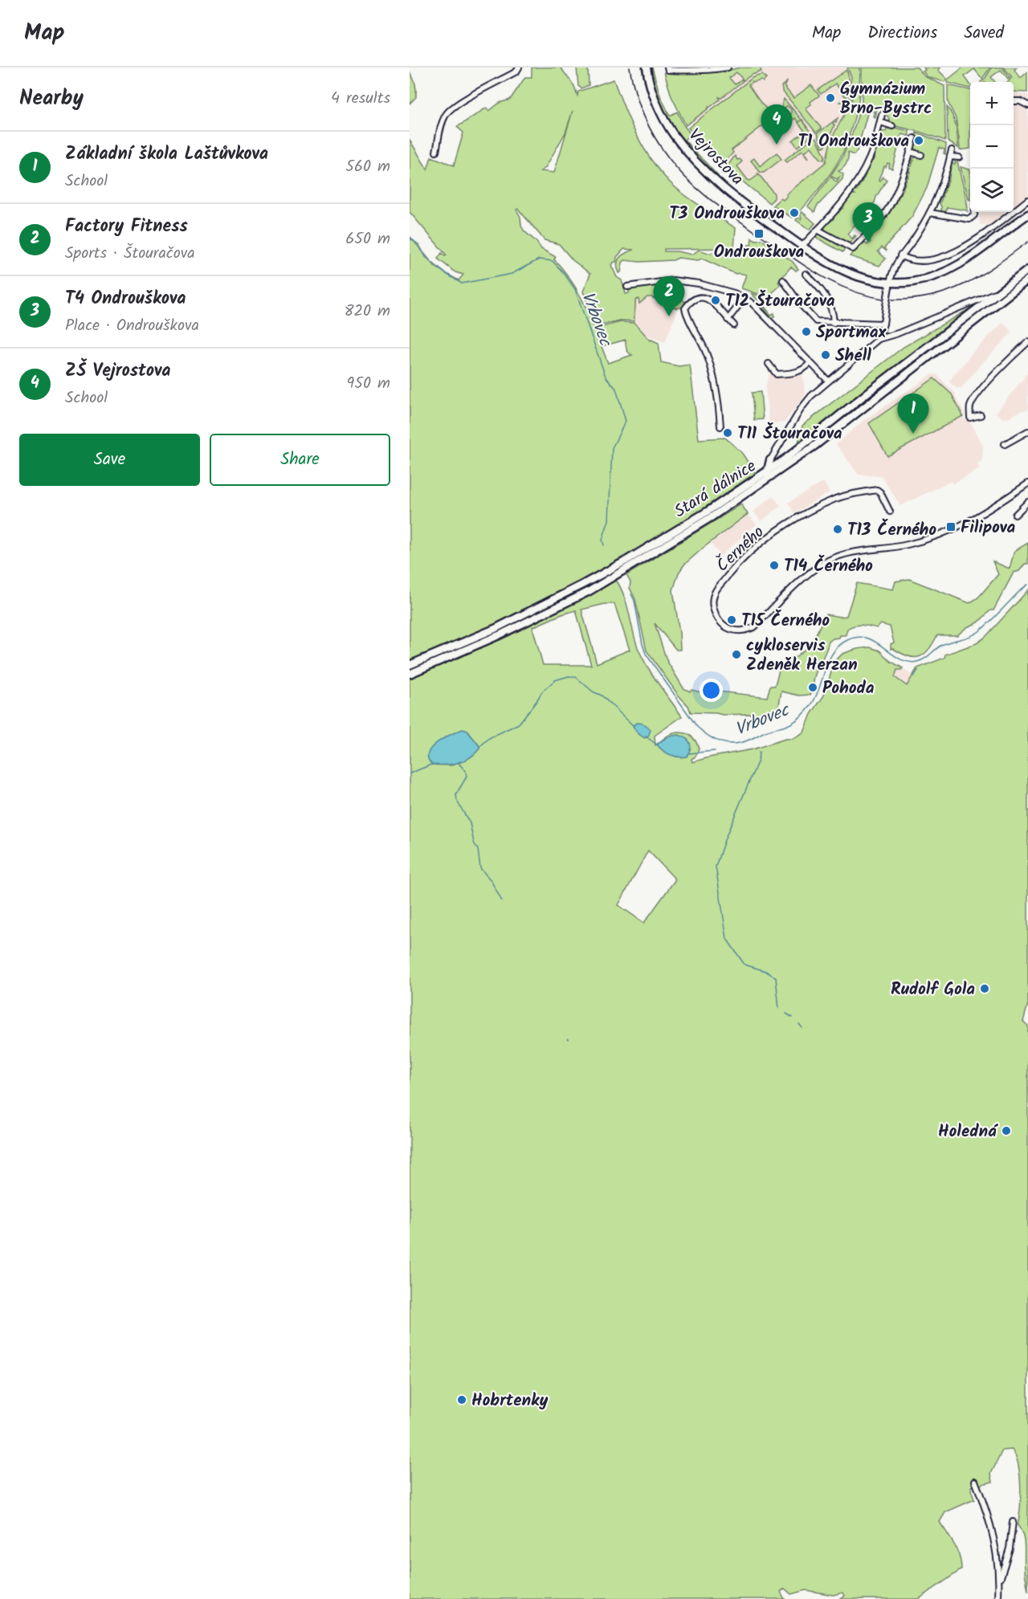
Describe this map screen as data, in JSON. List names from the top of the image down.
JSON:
{
  "streets": {
    "main road": ["Vejrostova", "Stará dálnice"],
    "street": ["Černého"]
  },
  "water": ["Vrbovec"],
  "places": {
    "other": [
      "Gymnázium Brno-Bystrc",
      "T1 Ondrouškova",
      "T3 Ondrouškova",
      "T12 Štouračova",
      "Sportmax",
      "Shell",
      "T11 Štouračova",
      "T13 Černého",
      "T14 Černého",
      "T15 Černého",
      "cykloservis Zdeněk Herzan",
      "Pohoda",
      "Rudolf Gola",
      "Holedná",
      "Hobrtenky"
    ],
    "transit": ["Ondrouškova", "Filipova"]
  },
  "page": {
    "header": "Map",
    "nav": ["Map", "Directions", "Saved"],
    "heading": ["Nearby", "4 results"],
    "map_buttons": ["+", "−"],
    "pins": [
      "4",
      "3",
      "2",
      "1"
    ],
    "list": [
      {
        "mark": "1",
        "name": "Základní škola Laštůvkova",
        "note": "School",
        "value": "560 m"
      },
      {
        "mark": "2",
        "name": "Factory Fitness",
        "note": "Sports · Štouračova",
        "value": "650 m"
      },
      {
        "mark": "3",
        "name": "T4 Ondrouškova",
        "note": "Place · Ondrouškova",
        "value": "820 m"
      },
      {
        "mark": "4",
        "name": "ZŠ Vejrostova",
        "note": "School",
        "value": "950 m"
      }
    ],
    "buttons": ["Save", "Share"]
  }
}
